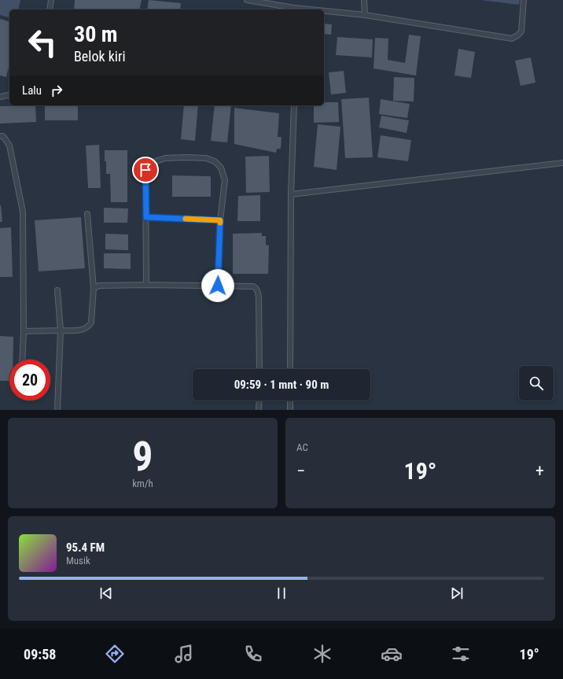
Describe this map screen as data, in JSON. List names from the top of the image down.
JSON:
{
  "page": {
    "turn": ["30 m", "Belok kiri"],
    "then": "Lalu",
    "limit": "20",
    "trip": "09:59 · 1 mnt · 90 m",
    "tile": [
      ["9", "km/h"],
      "AC"
    ],
    "heat": ["−", "19°", "+"],
    "song": ["95.4 FM", "Musik"],
    "tabs": ["09:58", "19°"]
  }
}
